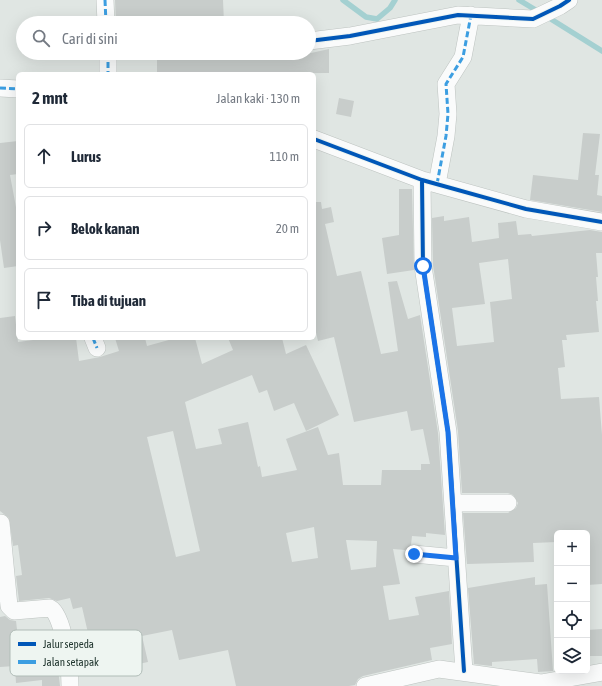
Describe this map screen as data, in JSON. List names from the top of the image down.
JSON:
{
  "legend": ["Jalur sepeda", "Jalan setapak"],
  "page": {
    "search": "Cari di sini",
    "heading": ["2 mnt", "Jalan kaki · 130 m"],
    "list": [
      ["Lurus", "110 m"],
      ["Belok kanan", "20 m"],
      "Tiba di tujuan"
    ],
    "map_buttons": ["+", "−"]
  }
}
